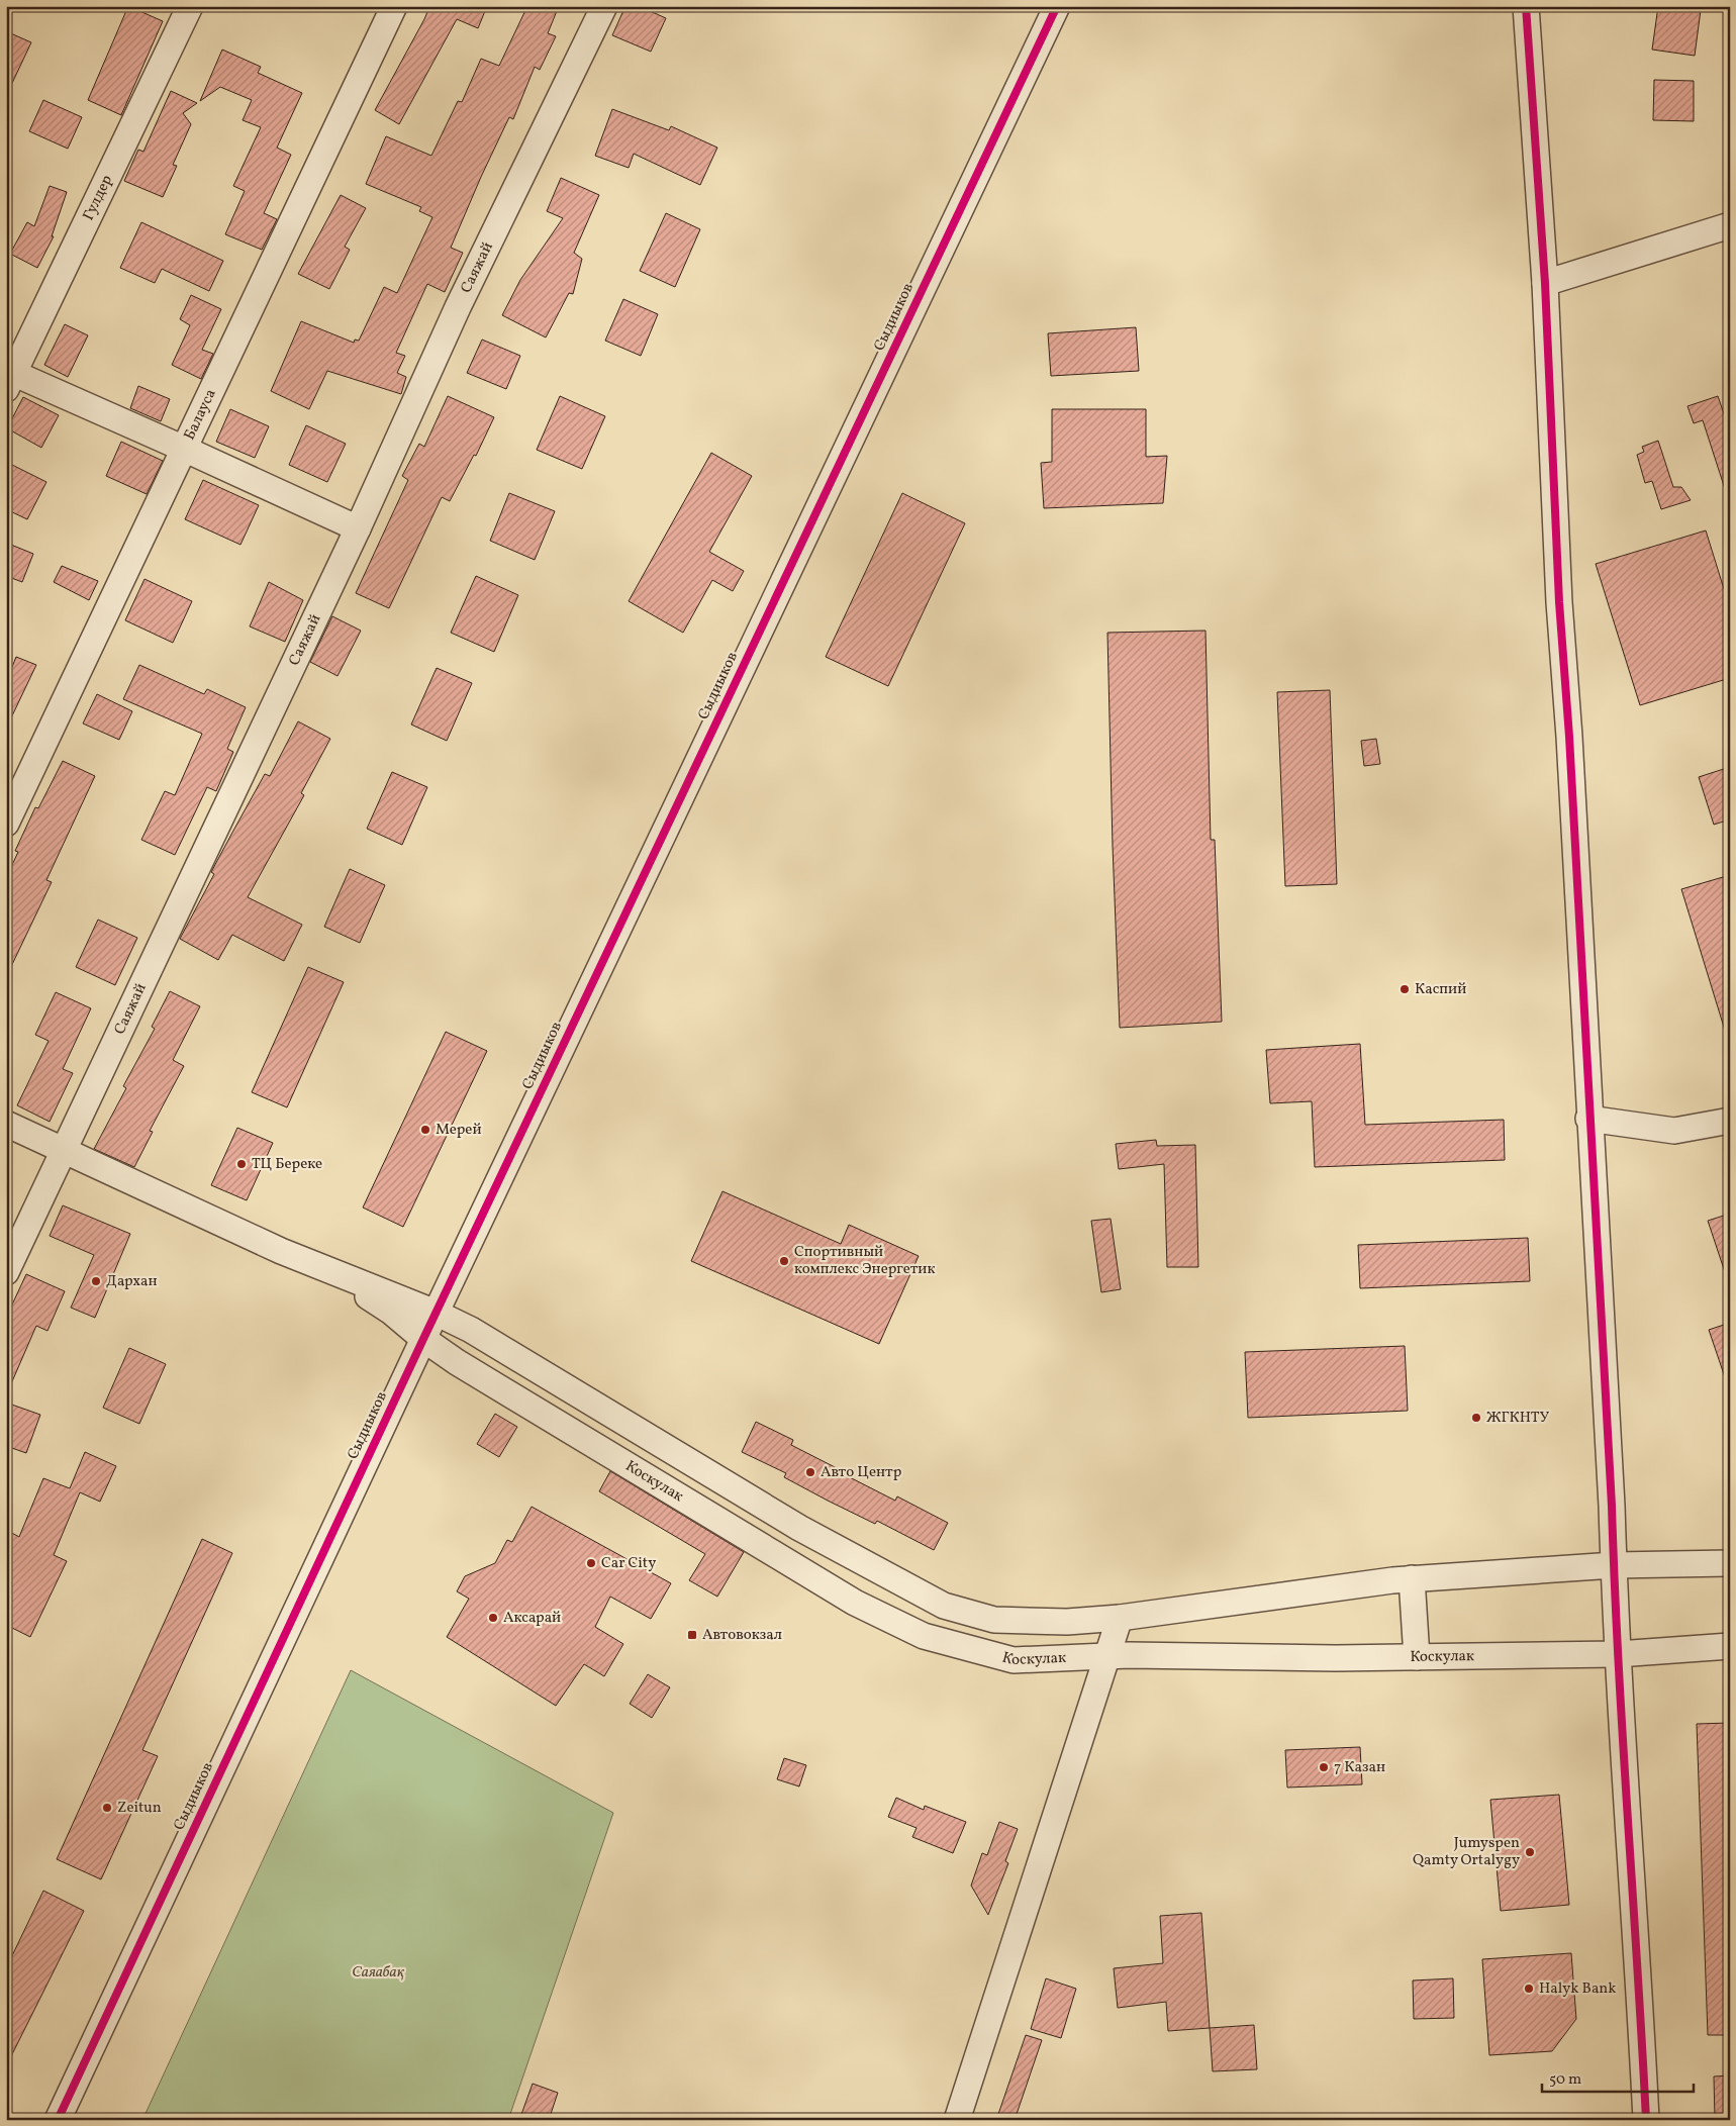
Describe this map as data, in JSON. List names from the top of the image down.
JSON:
{
  "streets": {
    "street": [
      "Гулдер",
      "Саяжай",
      "Сыдиыков",
      "Балауса",
      "Коскулак"
    ]
  },
  "crossings": [
    ["Сыдиыков", "Коскулак"]
  ],
  "parks": ["Саяабақ"],
  "places": {
    "other": [
      "Каспий",
      "Мерей",
      "ТЦ Береке",
      "Спортивный комплекс Энергетик",
      "Дархан",
      "ЖГКНТУ",
      "Авто Центр",
      "Car City",
      "Аксарай",
      "7 Казан",
      "Zeitun",
      "Jumyspen Qamty Ortalygy",
      "Halyk Bank"
    ],
    "transit": ["Автовокзал"]
  },
  "scale_bar": "50 m"
}
